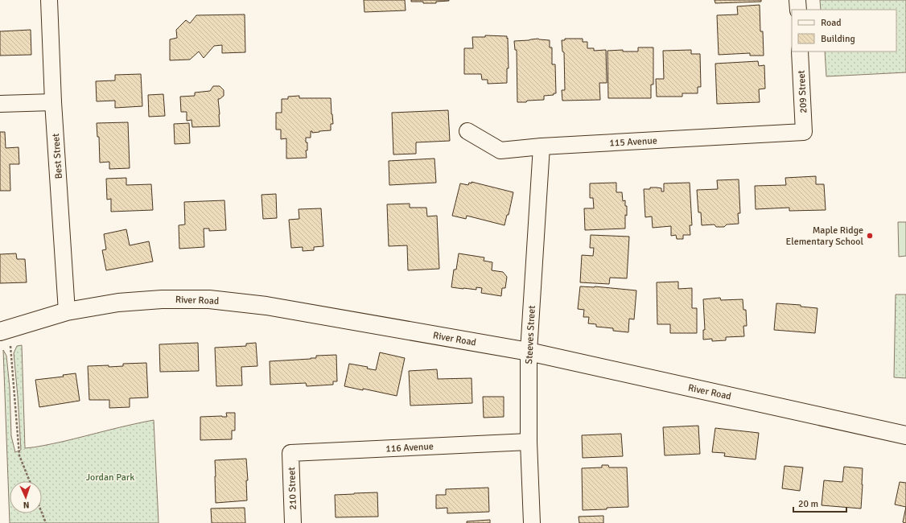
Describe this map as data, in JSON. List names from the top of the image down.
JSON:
{
  "streets": {
    "street": [
      "209 Street",
      "115 Avenue",
      "Best Street",
      "River Road",
      "Steeves Street",
      "116 Avenue",
      "210 Street"
    ]
  },
  "crossings": [
    ["209 Street", "115 Avenue"],
    ["115 Avenue", "Steeves Street"],
    ["Best Street", "River Road"],
    ["River Road", "Steeves Street"],
    ["Steeves Street", "116 Avenue"],
    ["116 Avenue", "210 Street"]
  ],
  "parks": ["Jordan Park"],
  "places": ["Maple Ridge Elementary School"],
  "legend": ["Road", "Building"],
  "scale_bar": "20 m",
  "north": "bottom"
}
